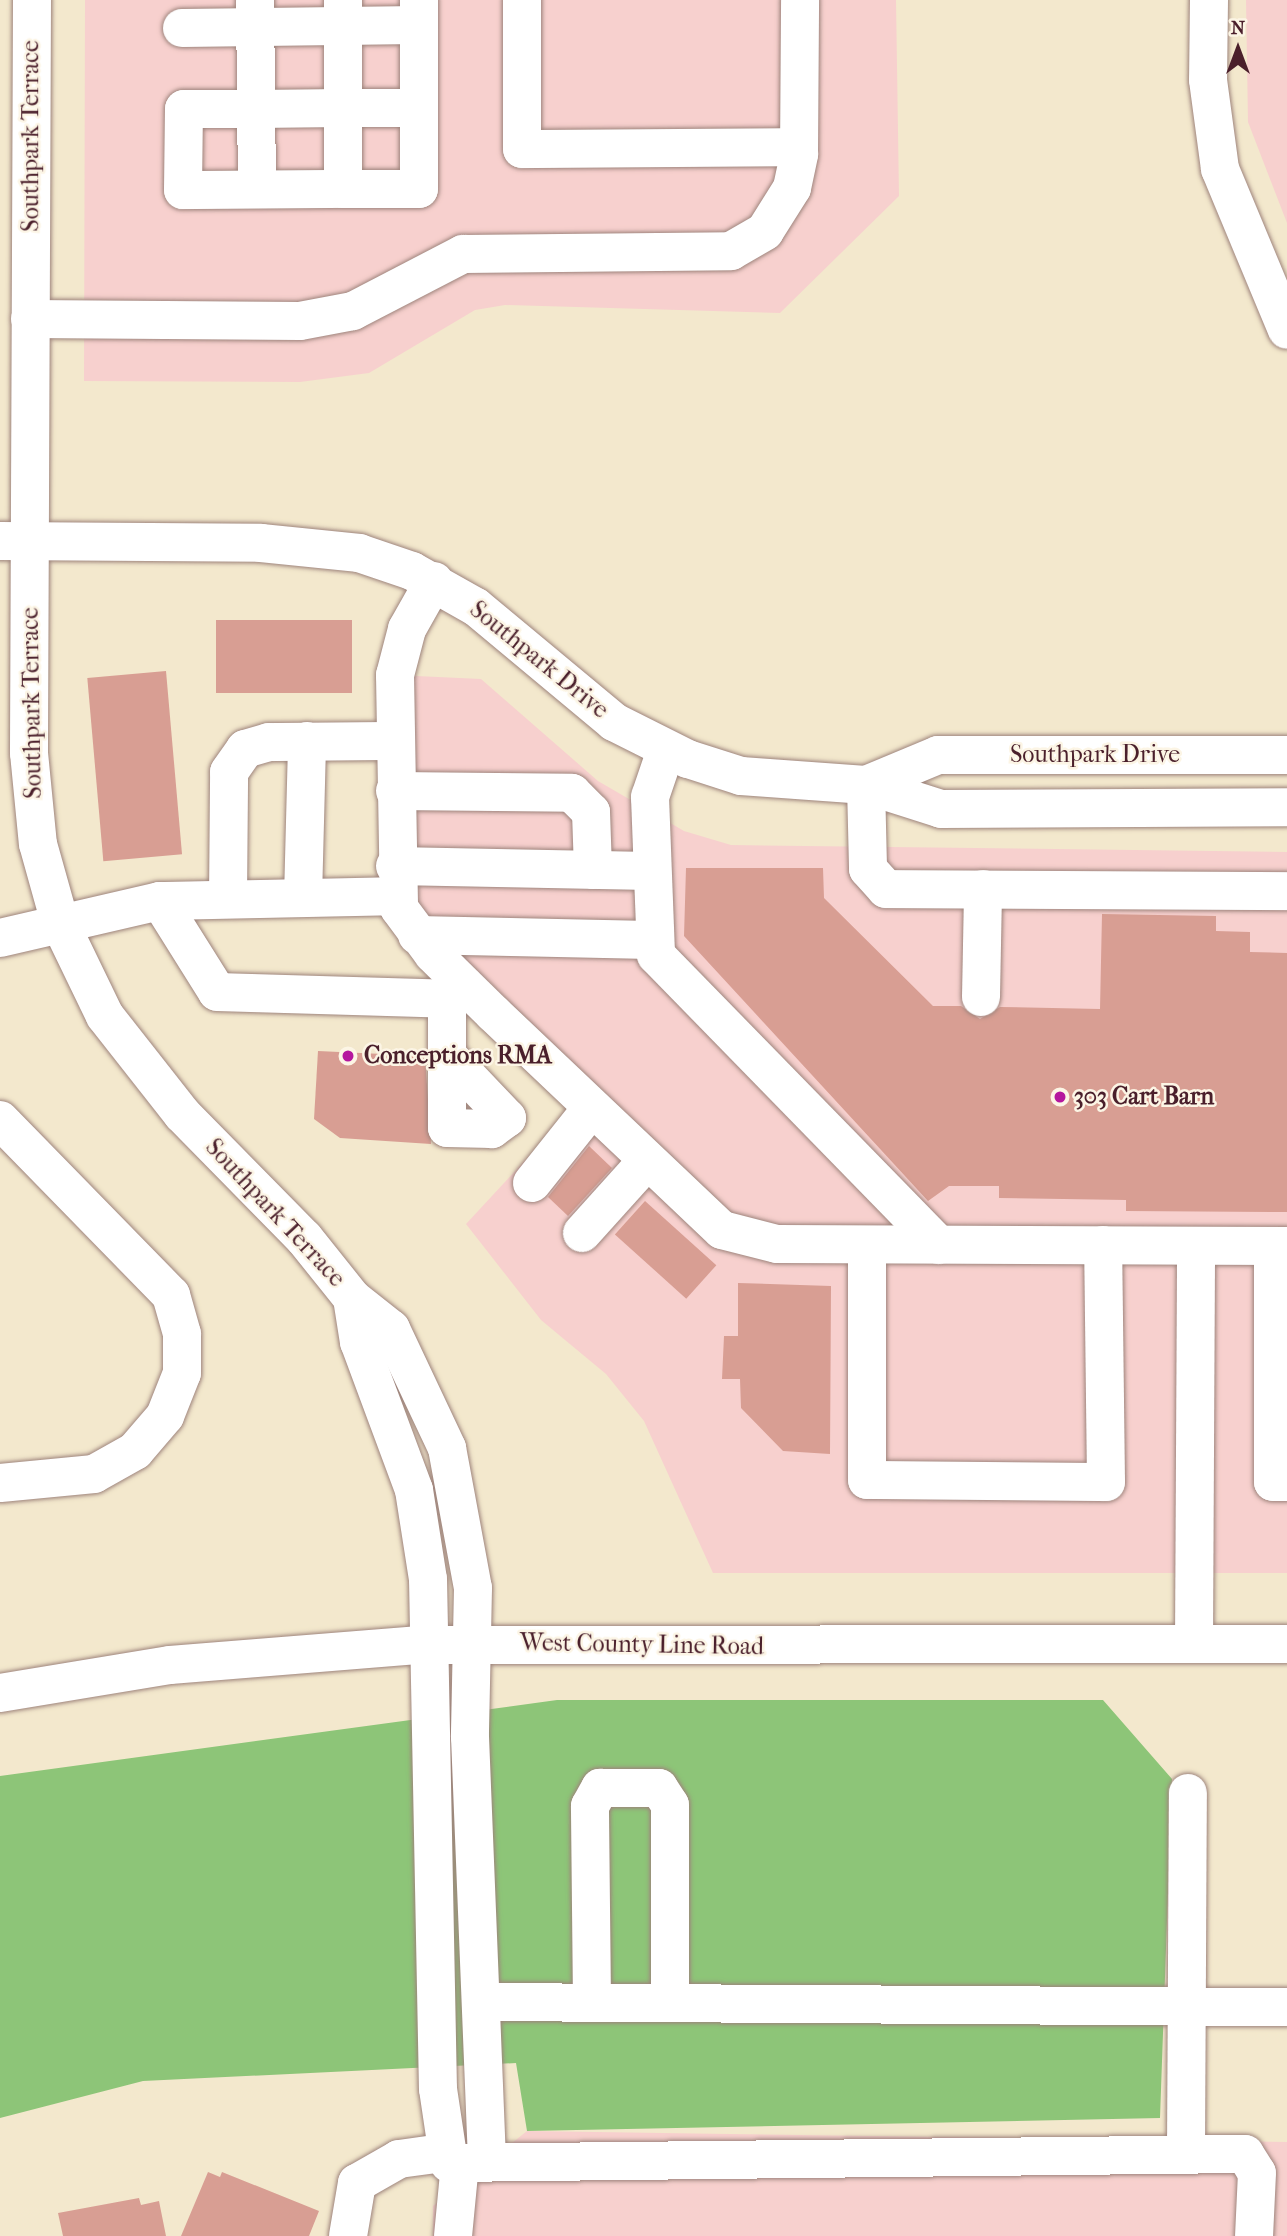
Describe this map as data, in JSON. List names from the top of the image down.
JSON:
{
  "streets": {
    "street": ["Southpark Terrace", "Southpark Drive", "West County Line Road"]
  },
  "crossings": [
    ["Southpark Terrace", "Southpark Drive"],
    ["Southpark Terrace", "West County Line Road"]
  ],
  "places": ["Conceptions RMA", "303 Cart Barn"],
  "north": "top"
}
